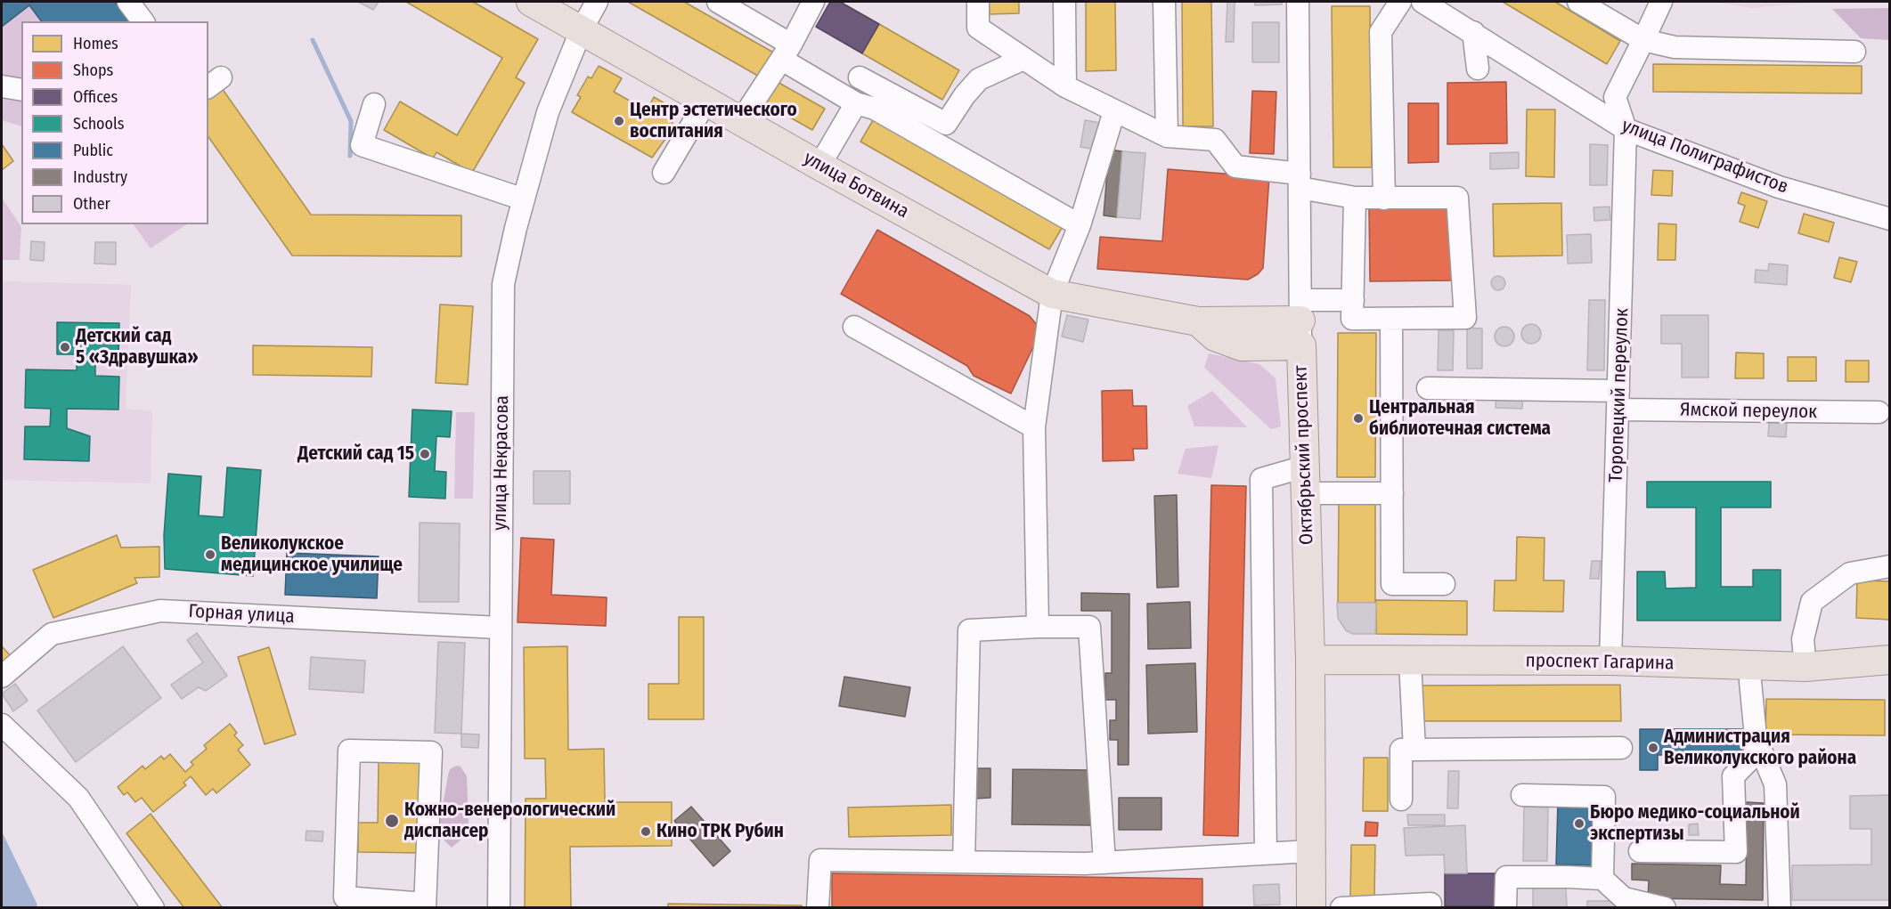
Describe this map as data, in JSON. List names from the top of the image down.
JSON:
{
  "streets": {
    "main road": ["улица Ботвина", "Октябрьский проспект", "проспект Гагарина"],
    "street": [
      "улица Полиграфистов",
      "Торопецкий переулок",
      "Ямской переулок",
      "улица Некрасова",
      "Горная улица"
    ]
  },
  "crossings": [
    ["улица Полиграфистов", "Торопецкий переулок"],
    ["улица Ботвина", "Октябрьский проспект"],
    ["улица Ботвина", "улица Некрасова"],
    ["Торопецкий переулок", "Ямской переулок"],
    ["Торопецкий переулок", "проспект Гагарина"],
    ["Октябрьский проспект", "проспект Гагарина"],
    ["улица Некрасова", "Горная улица"]
  ],
  "places": [
    "Центр эстетического воспитания",
    "Детский сад 5 «Здравушка»",
    "Центральная библиотечная система",
    "Детский сад 15",
    "Великолукское медицинское училище",
    "Администрация Великолукского района",
    "Кожно-венерологический диспансер",
    "Бюро медико-социальной экспертизы",
    "Кино ТРК Рубин"
  ],
  "legend": [
    "Homes",
    "Shops",
    "Offices",
    "Schools",
    "Public",
    "Industry",
    "Other"
  ]
}
